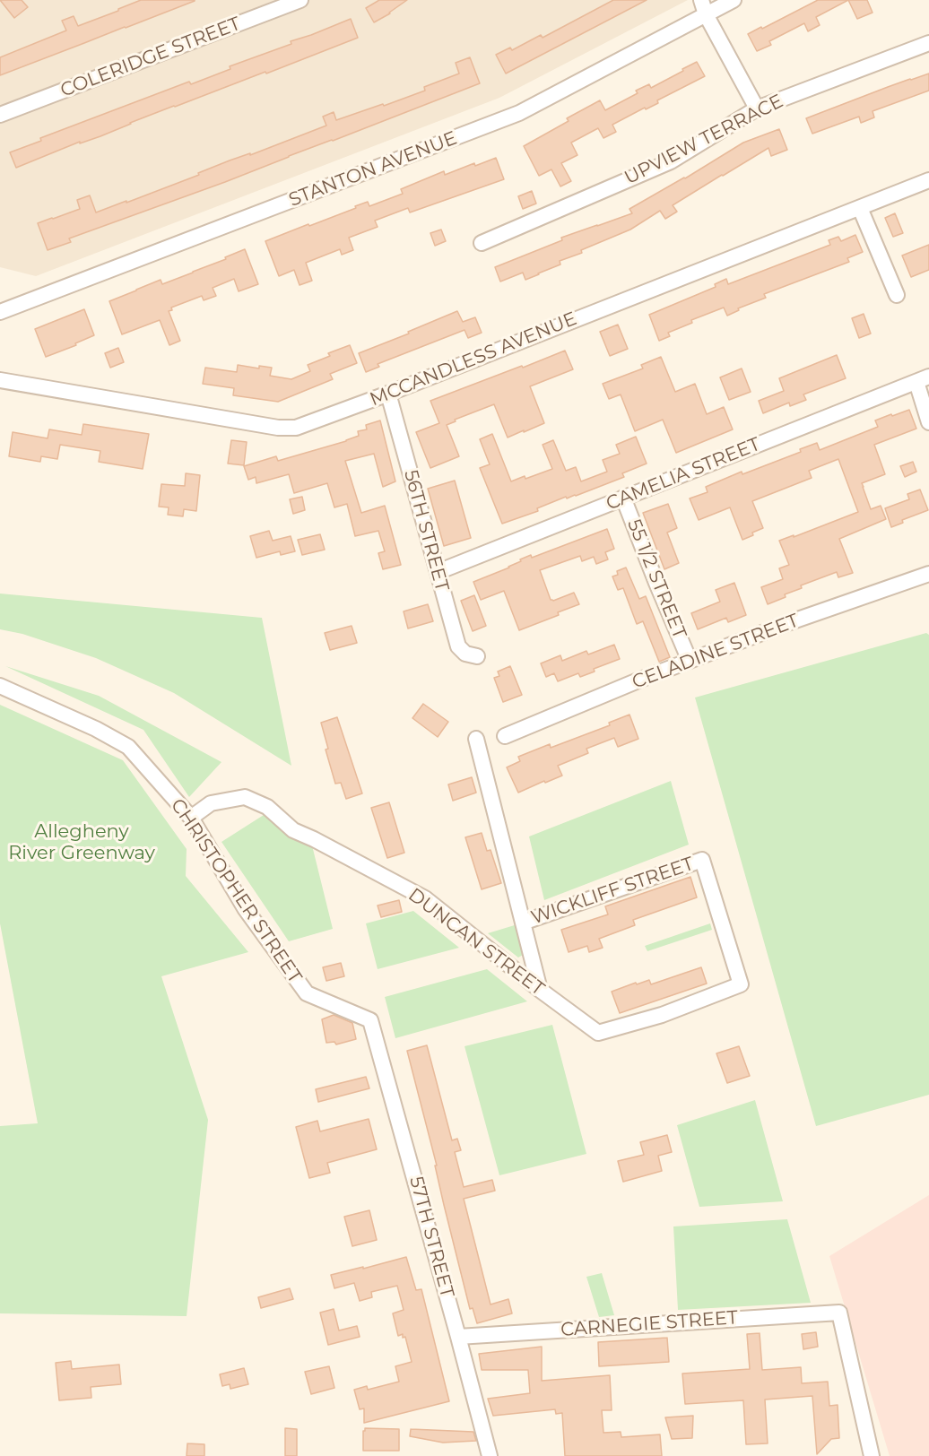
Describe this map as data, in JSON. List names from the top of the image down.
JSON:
{
  "streets": {
    "street": [
      "COLERIDGE STREET",
      "UPVIEW TERRACE",
      "STANTON AVENUE",
      "MCCANDLESS AVENUE",
      "CAMELIA STREET",
      "56TH STREET",
      "55 1/2 STREET",
      "CELADINE STREET",
      "CHRISTOPHER STREET",
      "WICKLIFF STREET",
      "DUNCAN STREET",
      "57TH STREET",
      "CARNEGIE STREET"
    ]
  },
  "crossings": [
    ["MCCANDLESS AVENUE", "56TH STREET"],
    ["CAMELIA STREET", "56TH STREET"],
    ["CAMELIA STREET", "55 1/2 STREET"],
    ["55 1/2 STREET", "CELADINE STREET"],
    ["CHRISTOPHER STREET", "DUNCAN STREET"],
    ["CHRISTOPHER STREET", "57TH STREET"],
    ["WICKLIFF STREET", "DUNCAN STREET"],
    ["57TH STREET", "CARNEGIE STREET"]
  ],
  "parks": ["Allegheny River Greenway"]
}
